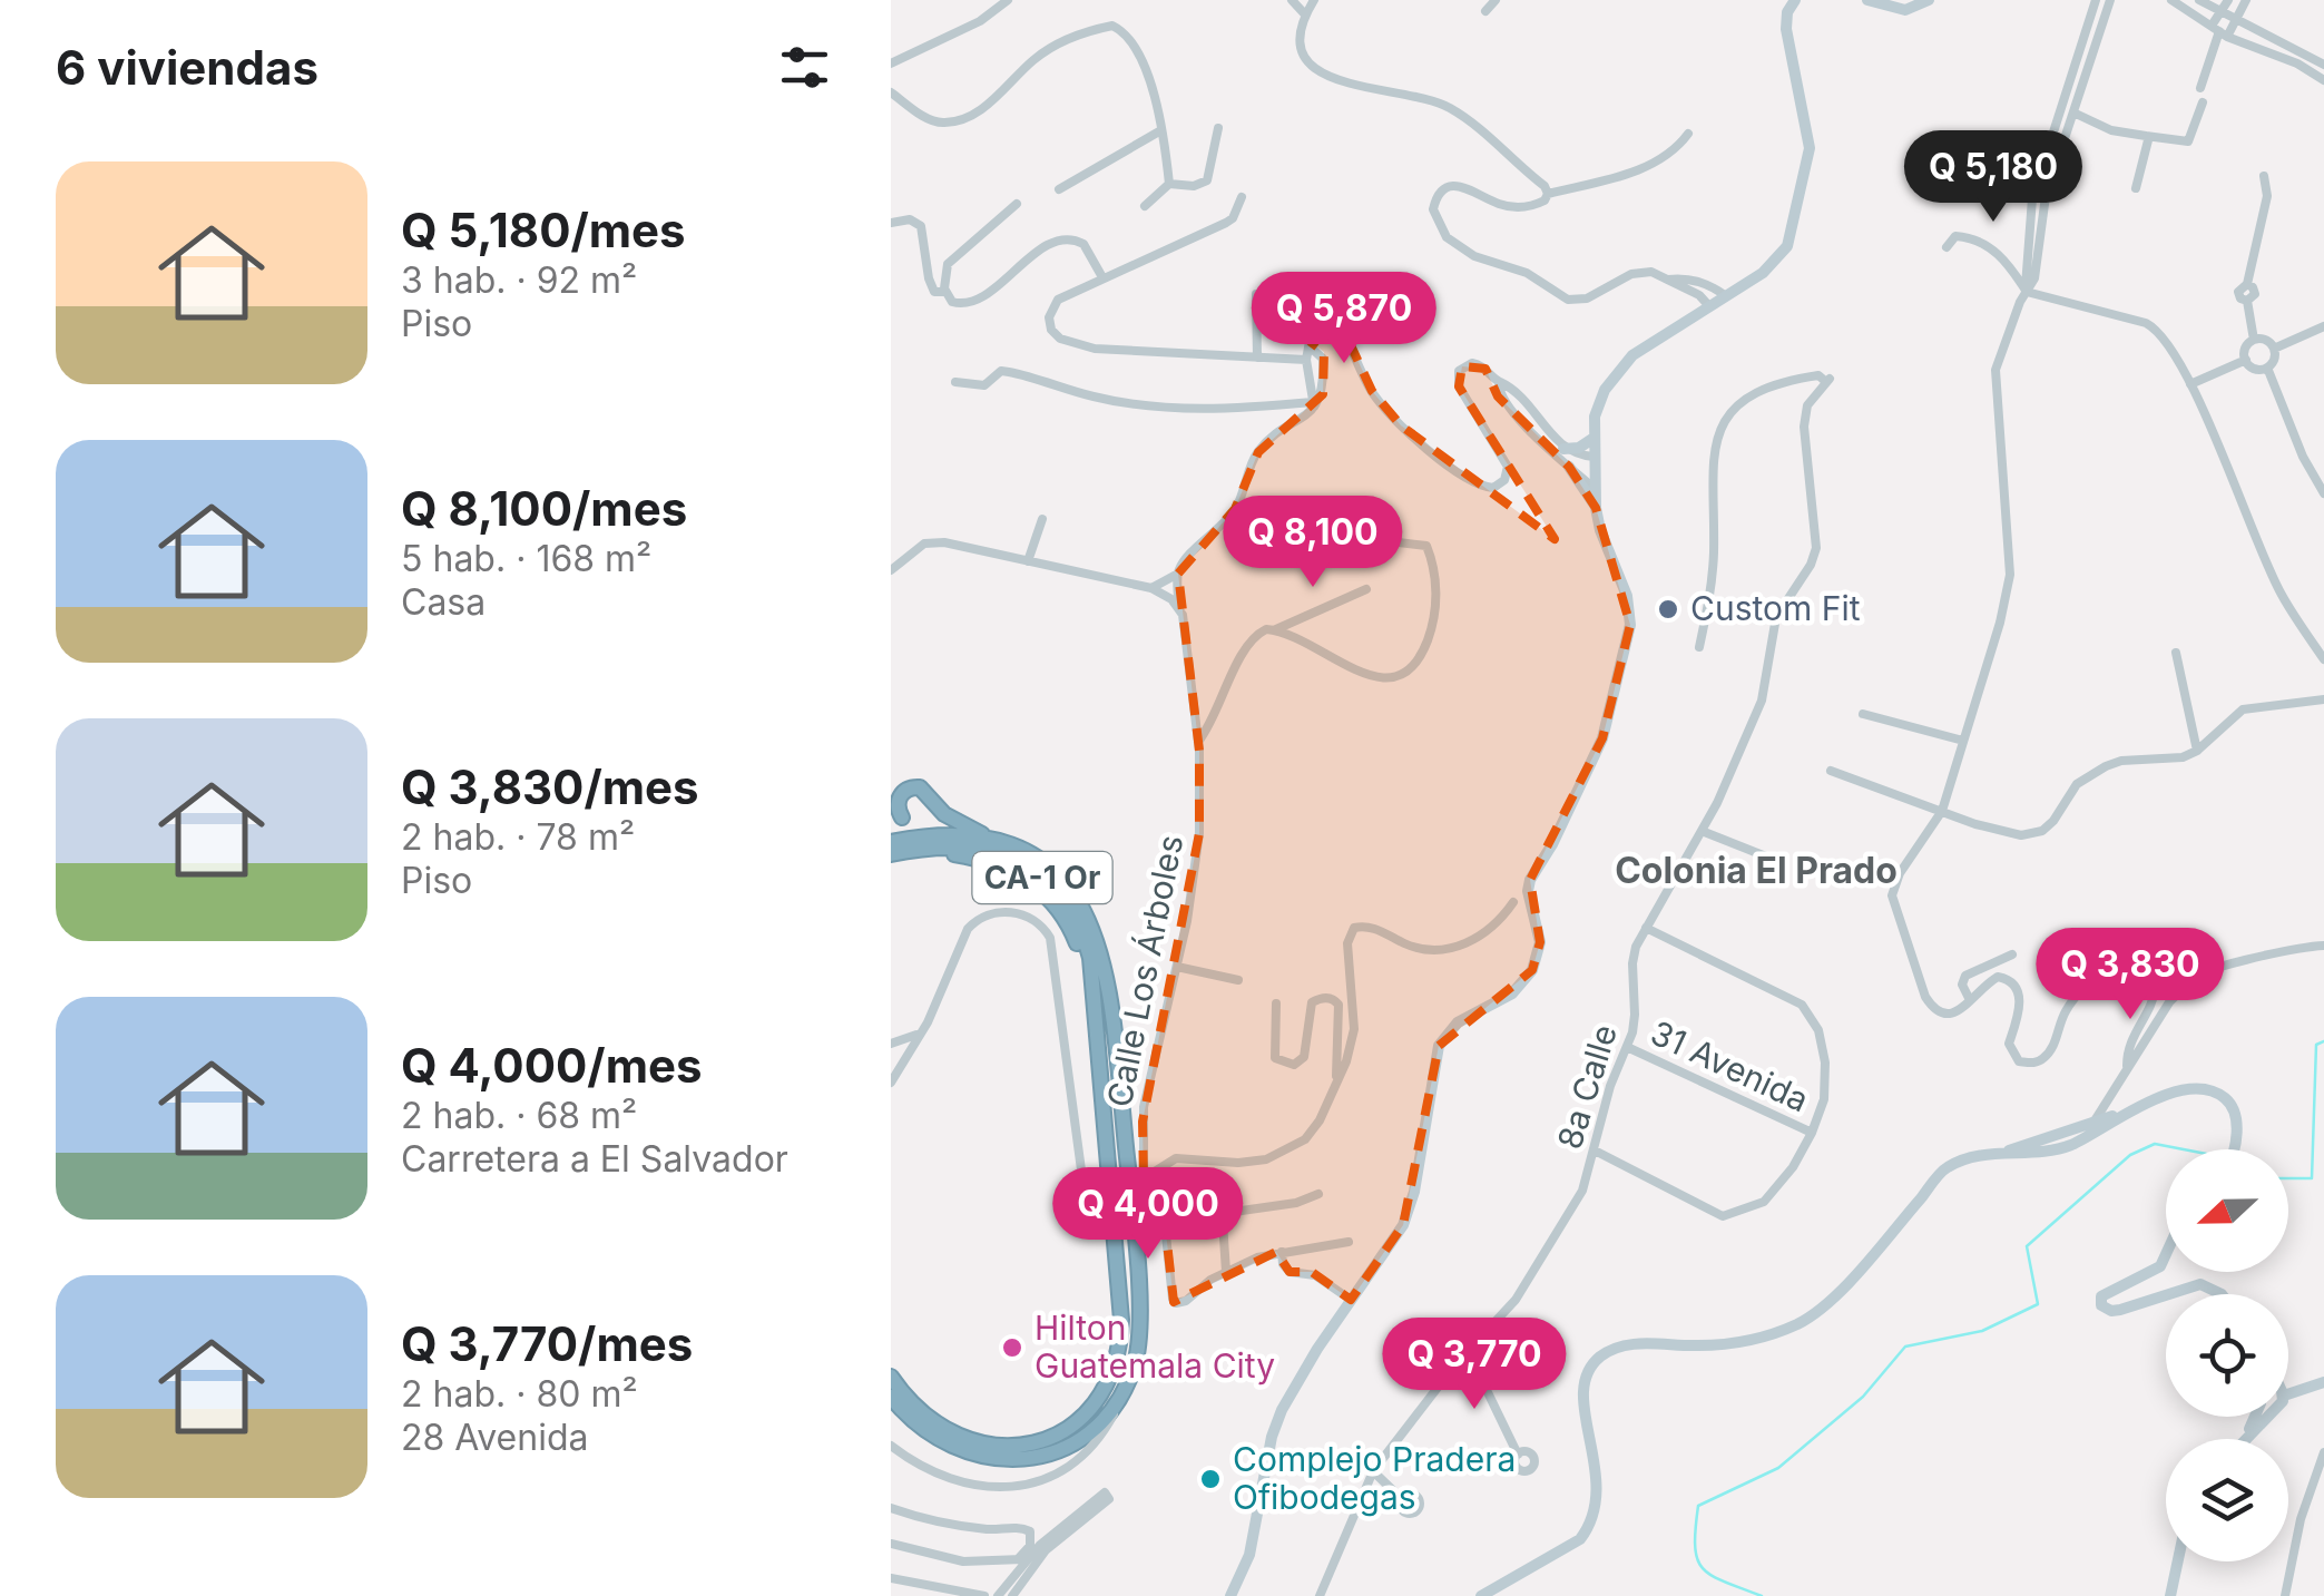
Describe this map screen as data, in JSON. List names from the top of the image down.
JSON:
{
  "streets": {
    "highway": ["CA-1 Or"],
    "street": ["Calle Los Árboles", "31 Avenida", "8a Calle"]
  },
  "crossings": [
    ["CA-1 Or", "Calle Los Árboles"],
    ["31 Avenida", "8a Calle"]
  ],
  "districts": ["Colonia El Prado"],
  "places": ["Custom Fit", "Hilton Guatemala City", "Complejo Pradera Ofibodegas"],
  "north": "left",
  "page": {
    "heading": "6 viviendas",
    "price": [
      "Q 5,180",
      "Q 5,870",
      "Q 8,100",
      "Q 3,830",
      "Q 4,000",
      "Q 3,770"
    ],
    "list": [
      {
        "name": "Q 5,180/mes",
        "note": "3 hab. · 92 m² · Piso"
      },
      {
        "name": "Q 8,100/mes",
        "note": "5 hab. · 168 m² · Casa"
      },
      {
        "name": "Q 3,830/mes",
        "note": "2 hab. · 78 m² · Piso"
      },
      {
        "name": "Q 4,000/mes",
        "note": "2 hab. · 68 m² · Carretera a El Salvador"
      },
      {
        "name": "Q 3,770/mes",
        "note": "2 hab. · 80 m² · 28 Avenida"
      }
    ]
  }
}
